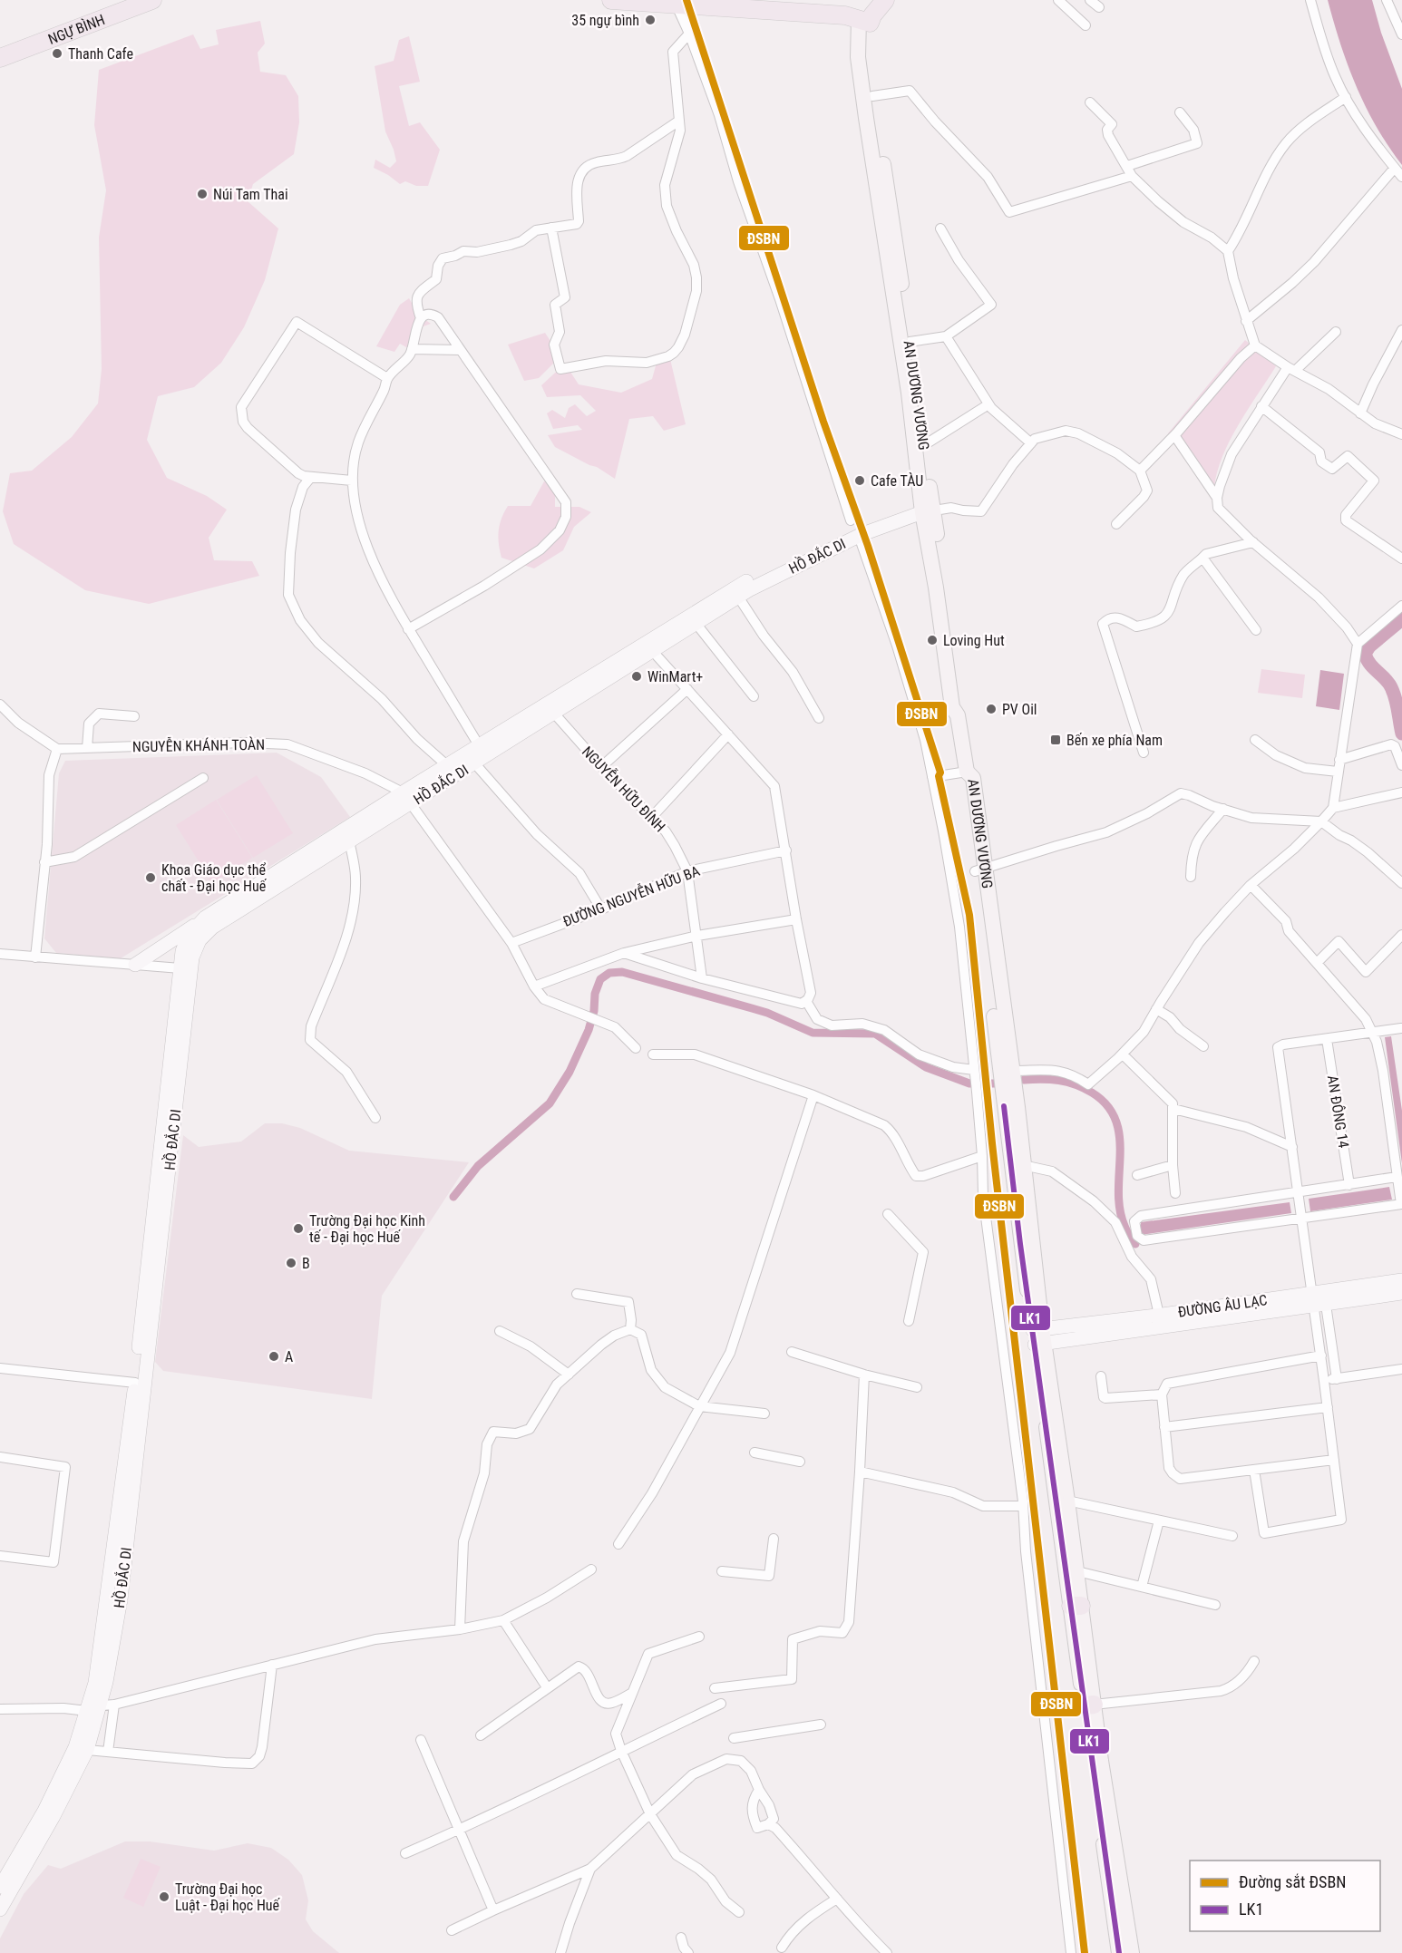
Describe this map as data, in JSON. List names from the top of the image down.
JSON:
{
  "streets": {
    "highway": ["NGỰ BÌNH"],
    "main road": ["AN DƯƠNG VƯƠNG"],
    "street": [
      "HỒ ĐẮC DI",
      "NGUYỄN KHÁNH TOÀN",
      "NGUYỄN HỮU ĐÍNH",
      "ĐƯỜNG NGUYỄN HỮU BA",
      "AN ĐÔNG 14",
      "ĐƯỜNG ÂU LẠC"
    ]
  },
  "crossings": [
    ["AN DƯƠNG VƯƠNG", "ĐƯỜNG ÂU LẠC"],
    ["HỒ ĐẮC DI", "NGUYỄN KHÁNH TOÀN"],
    ["HỒ ĐẮC DI", "NGUYỄN HỮU ĐÍNH"],
    ["NGUYỄN HỮU ĐÍNH", "ĐƯỜNG NGUYỄN HỮU BA"]
  ],
  "places": {
    "other": [
      "35 ngự bình",
      "Thanh Cafe",
      "Núi Tam Thai",
      "Cafe TÀU",
      "Loving Hut",
      "WinMart+",
      "PV Oil",
      "Khoa Giáo dục thể chất - Đại học Huế",
      "Trường Đại học Kinh tế - Đại học Huế",
      "B",
      "A",
      "Trường Đại học Luật - Đại học Huế"
    ],
    "transit": ["Bến xe phía Nam"]
  },
  "lines": ["rail line ĐSBN", "transit line LK1"],
  "legend": ["Đường sắt ĐSBN", "LK1"]
}
